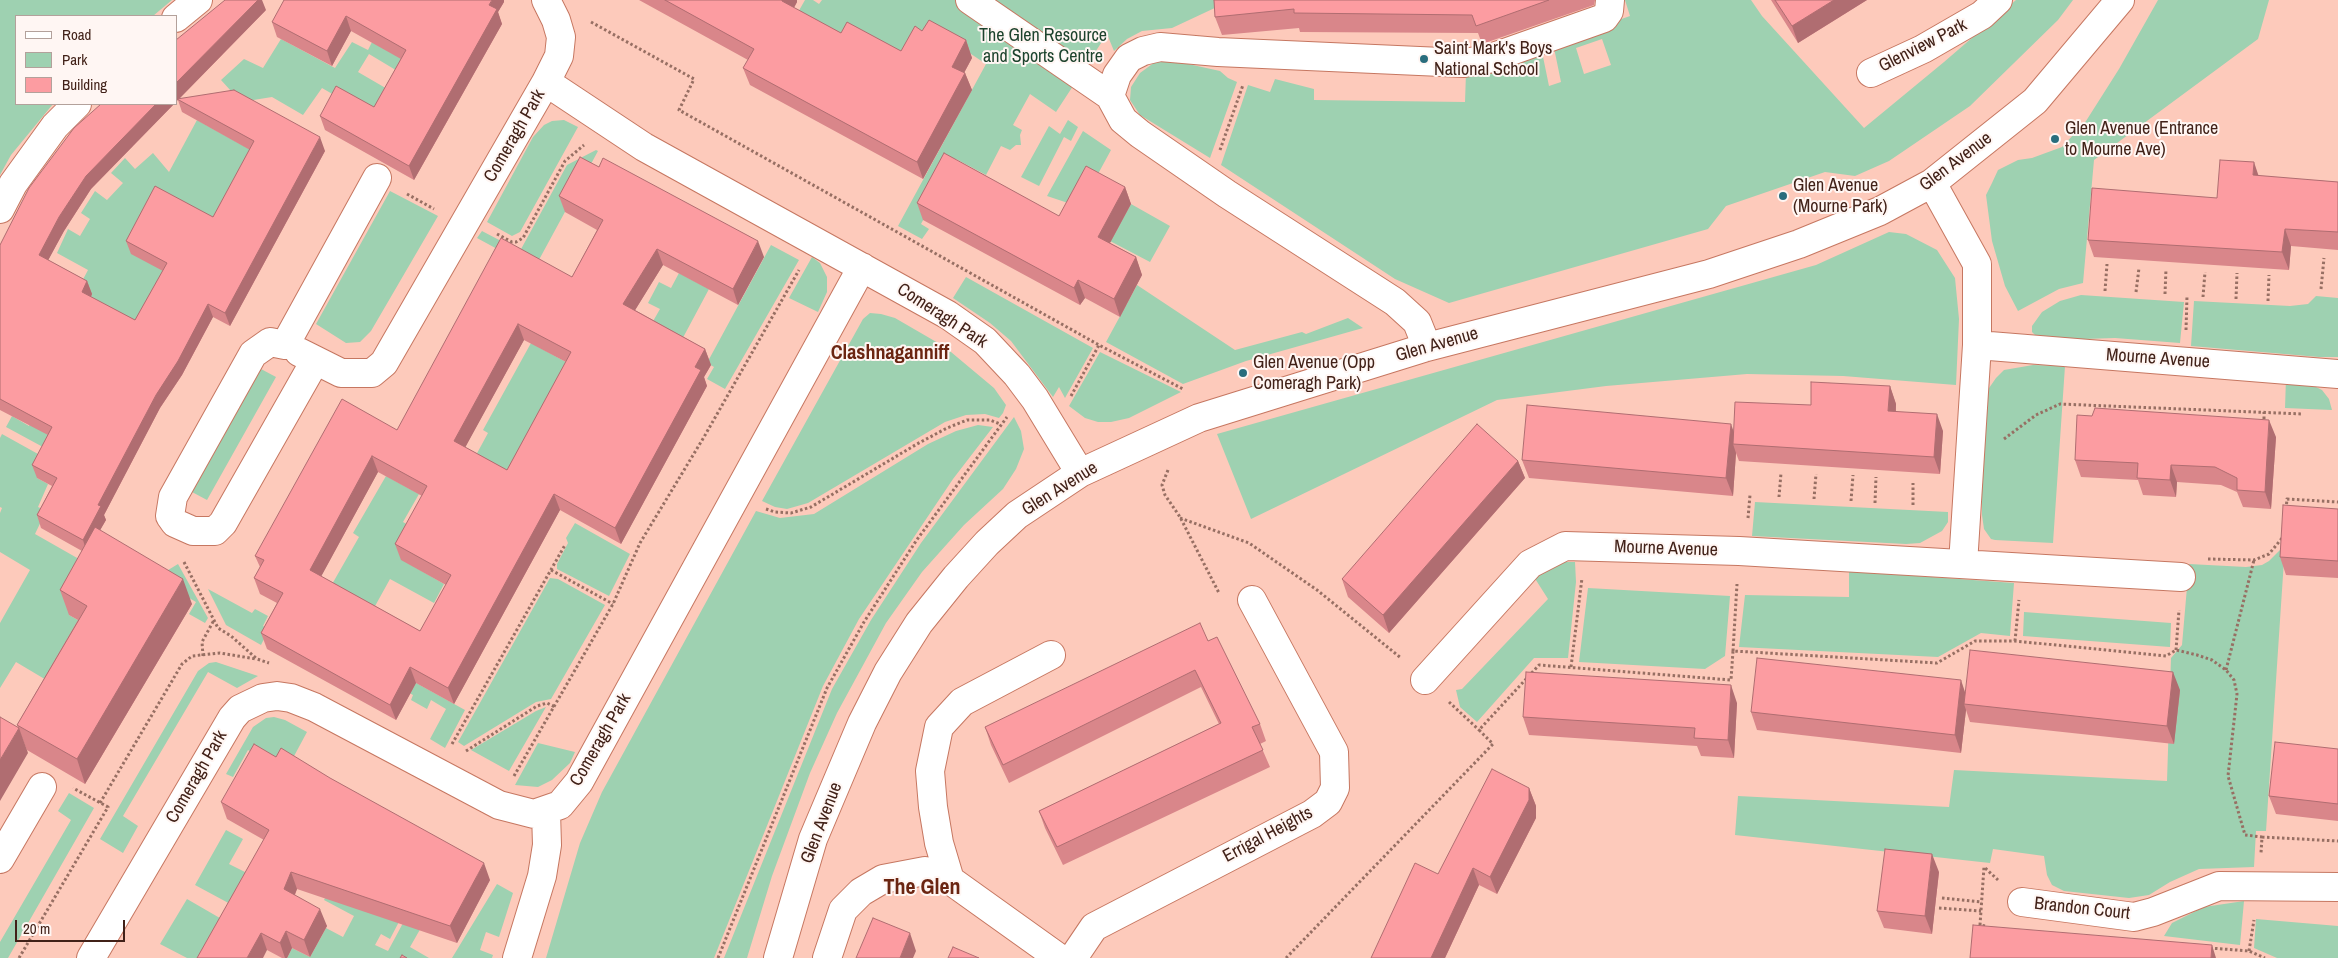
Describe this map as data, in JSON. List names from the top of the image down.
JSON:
{
  "streets": {
    "street": [
      "Glenview Park",
      "Comeragh Park",
      "Glen Avenue",
      "Mourne Avenue",
      "Errigal Heights",
      "Brandon Court"
    ]
  },
  "crossings": [
    ["Comeragh Park", "Glen Avenue"]
  ],
  "districts": ["Clashnaganniff", "The Glen"],
  "parks": ["The Glen Resource and Sports Centre"],
  "places": [
    "Saint Mark's Boys National School",
    "Glen Avenue (Entrance to Mourne Ave)",
    "Glen Avenue (Mourne Park)",
    "Glen Avenue (Opp Comeragh Park)"
  ],
  "legend": ["Road", "Park", "Building"],
  "scale_bar": "20 m"
}
